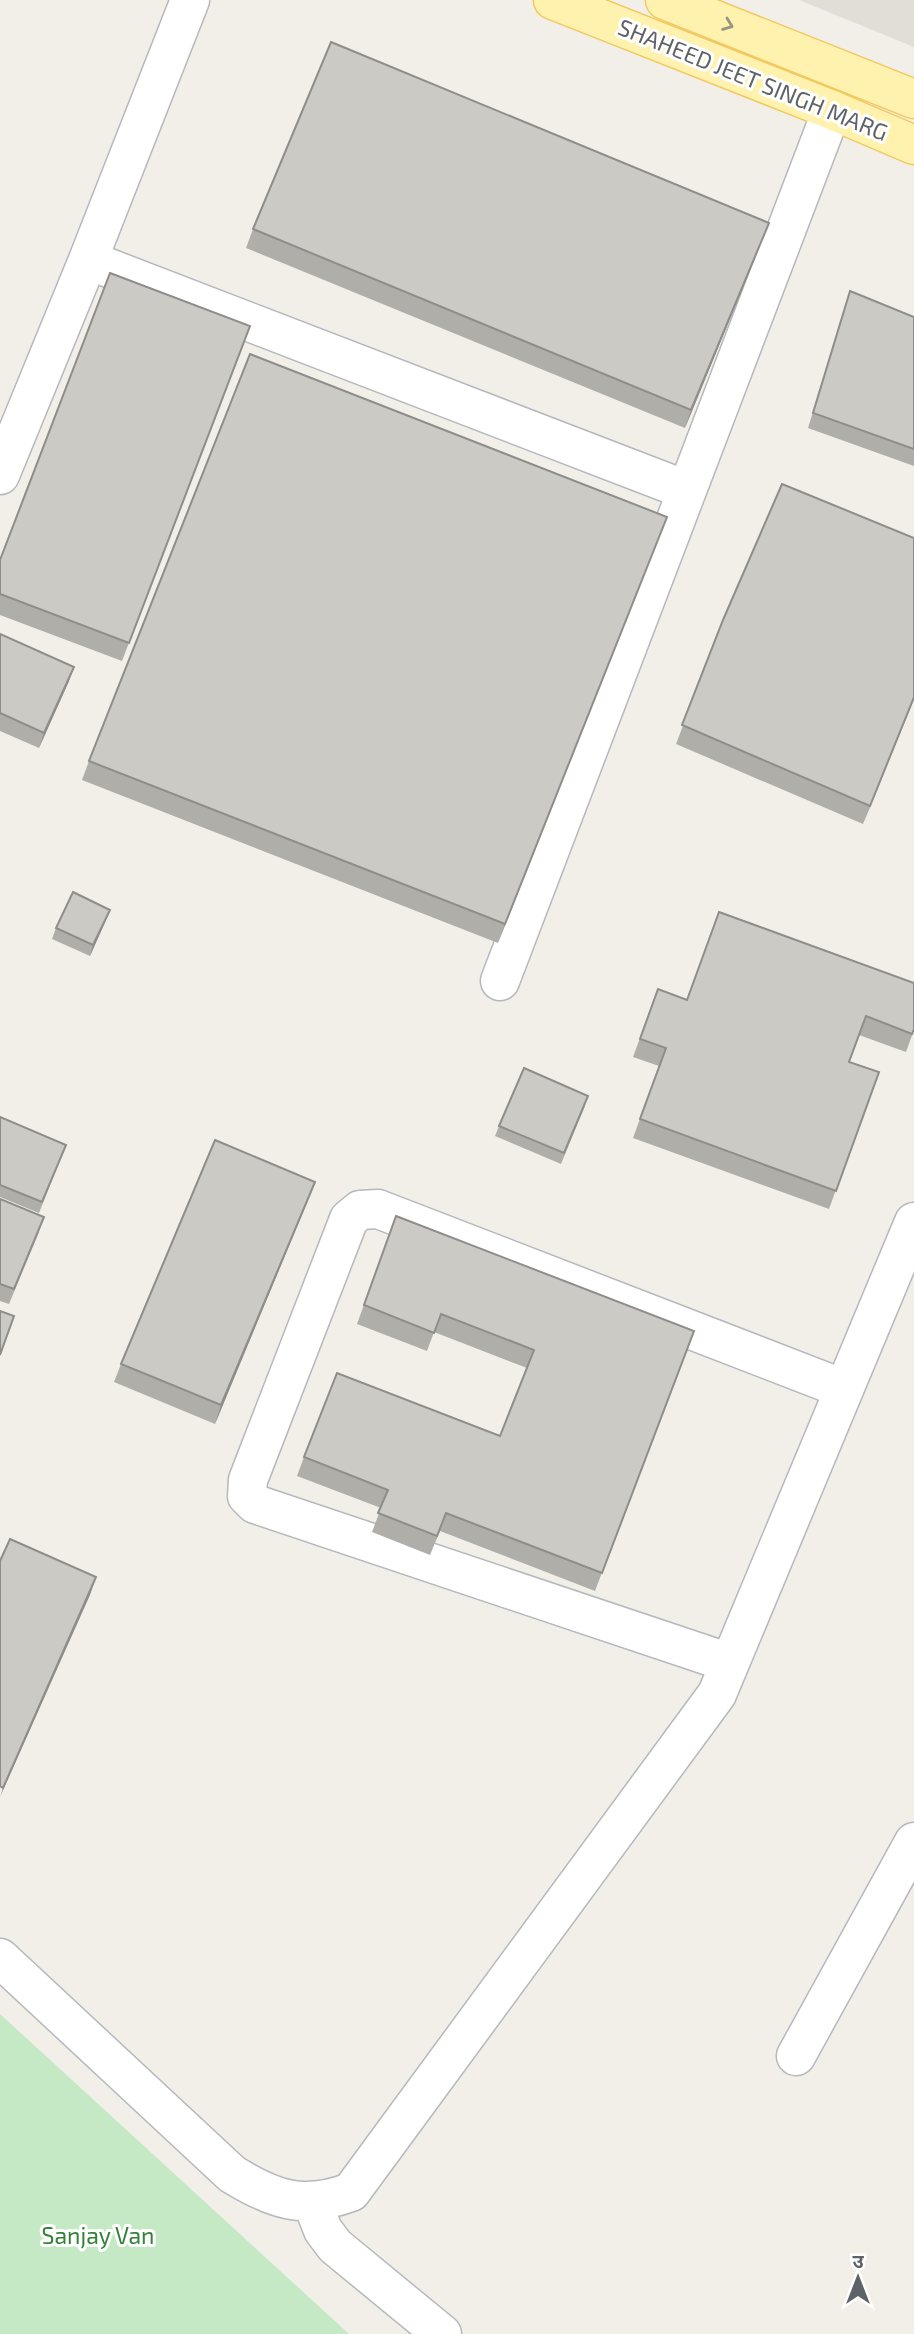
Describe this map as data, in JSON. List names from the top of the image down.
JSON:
{
  "streets": {
    "main road": ["SHAHEED JEET SINGH MARG"]
  },
  "parks": ["Sanjay Van"],
  "north": "top"
}
